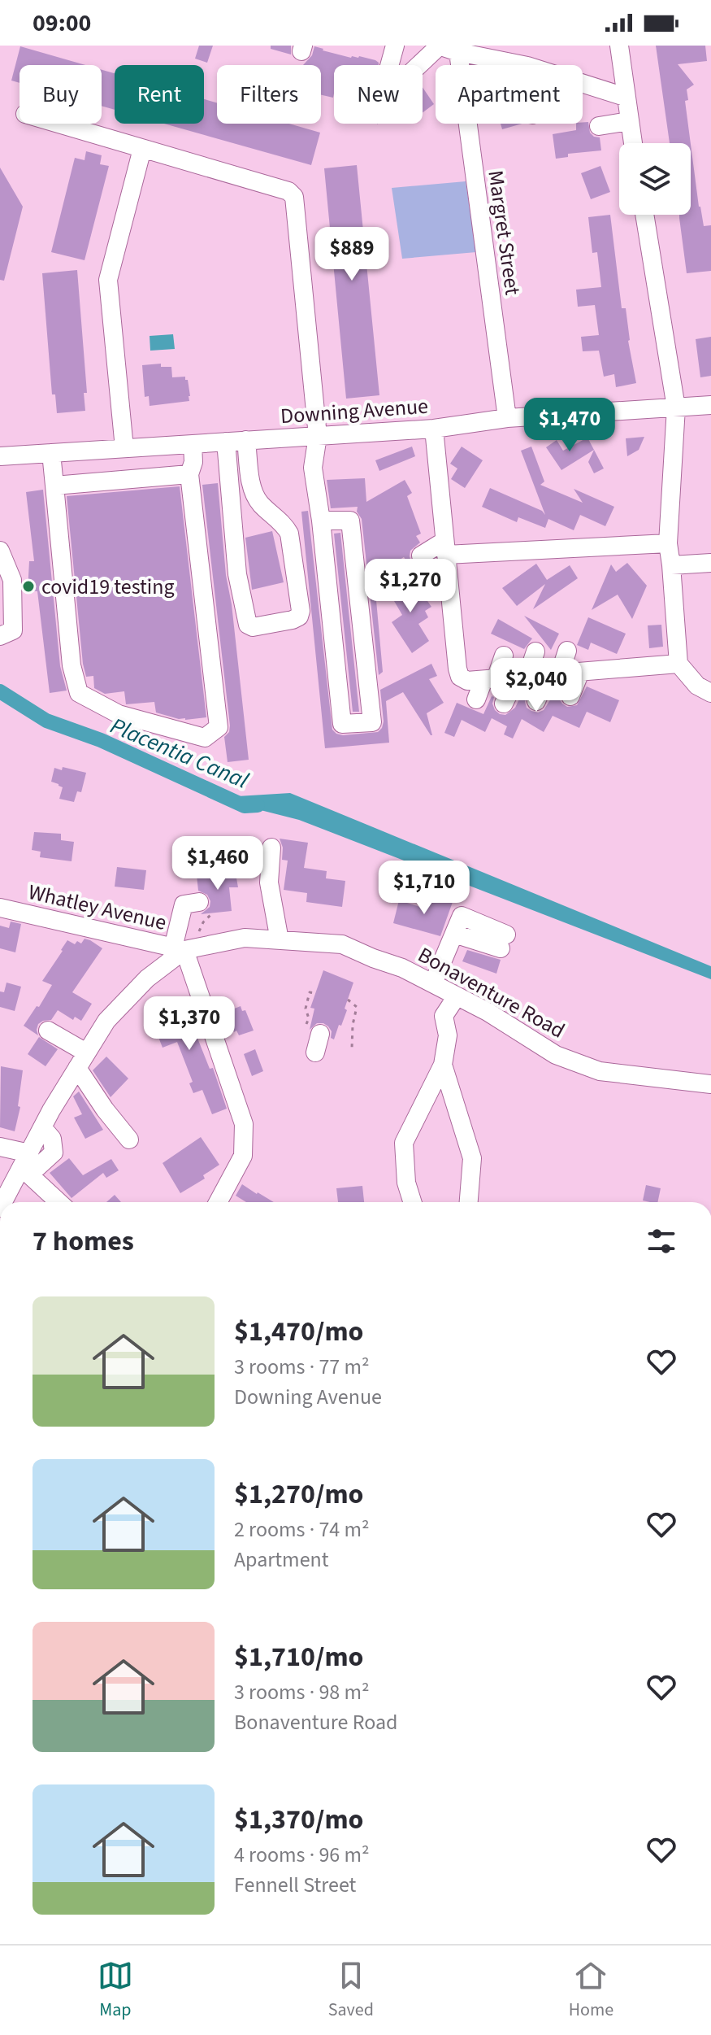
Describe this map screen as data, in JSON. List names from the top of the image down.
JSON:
{
  "streets": {
    "street": [
      "Margret Street",
      "Downing Avenue",
      "Whatley Avenue",
      "Bonaventure Road"
    ]
  },
  "crossings": [
    ["Margret Street", "Downing Avenue"],
    ["Whatley Avenue", "Bonaventure Road"]
  ],
  "water": ["Placentia Canal"],
  "places": ["covid19 testing"],
  "page": {
    "status": "09:00",
    "chip": [
      "Buy",
      "Rent",
      "Filters",
      "New",
      "Apartment"
    ],
    "price": [
      "$889",
      "$1,470",
      "$1,270",
      "$2,040",
      "$1,460",
      "$1,710",
      "$1,370"
    ],
    "heading": "7 homes",
    "list": [
      {
        "name": "$1,470/mo",
        "note": "3 rooms · 77 m² · Downing Avenue"
      },
      {
        "name": "$1,270/mo",
        "note": "2 rooms · 74 m² · Apartment"
      },
      {
        "name": "$1,710/mo",
        "note": "3 rooms · 98 m² · Bonaventure Road"
      },
      {
        "name": "$1,370/mo",
        "note": "4 rooms · 96 m² · Fennell Street"
      }
    ],
    "tabs": ["Map", "Saved", "Home"]
  }
}
